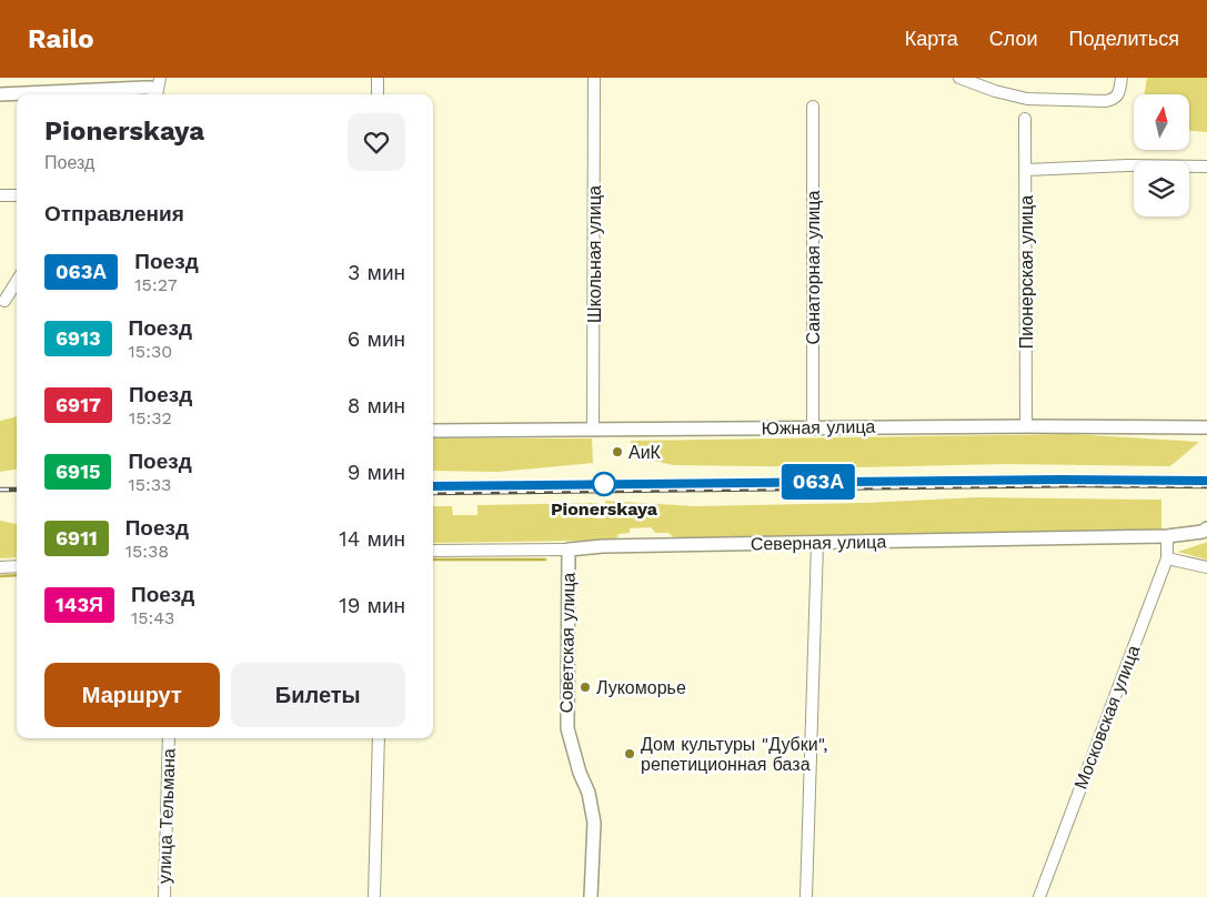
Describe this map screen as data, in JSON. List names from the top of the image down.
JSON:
{
  "streets": {
    "street": [
      "Школьная улица",
      "Санаторная улица",
      "Пионерская улица",
      "Южная улица",
      "Северная улица",
      "Советская улица",
      "Московская улица",
      "улица Тельмана"
    ]
  },
  "crossings": [
    ["Школьная улица", "Южная улица"],
    ["Санаторная улица", "Южная улица"],
    ["Пионерская улица", "Южная улица"],
    ["Северная улица", "Советская улица"],
    ["Северная улица", "Московская улица"]
  ],
  "places": [
    "АиК",
    "Pionerskaya",
    "Лукоморье",
    "Дом культуры \"Дубки\", репетиционная база"
  ],
  "north": "top",
  "page": {
    "header": "Railo",
    "nav": ["Карта", "Слои", "Поделиться"],
    "on_map": "063А",
    "heading": [
      ["Pionerskaya", "Поезд"],
      "Отправления"
    ],
    "list": [
      {
        "mark": "063А",
        "name": "Поезд",
        "note": "15:27",
        "value": "3 мин"
      },
      {
        "mark": "6913",
        "name": "Поезд",
        "note": "15:30",
        "value": "6 мин"
      },
      {
        "mark": "6917",
        "name": "Поезд",
        "note": "15:32",
        "value": "8 мин"
      },
      {
        "mark": "6915",
        "name": "Поезд",
        "note": "15:33",
        "value": "9 мин"
      },
      {
        "mark": "6911",
        "name": "Поезд",
        "note": "15:38",
        "value": "14 мин"
      },
      {
        "mark": "143Я",
        "name": "Поезд",
        "note": "15:43",
        "value": "19 мин"
      }
    ],
    "buttons": ["Маршрут", "Билеты"]
  }
}
